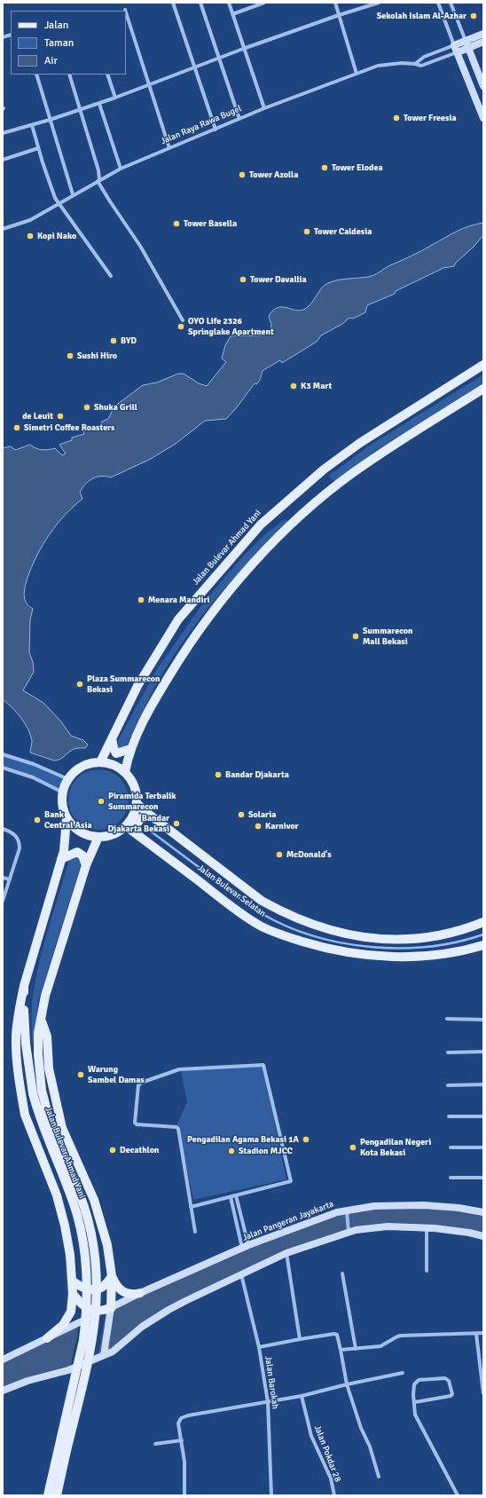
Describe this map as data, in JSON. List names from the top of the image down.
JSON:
{
  "streets": {
    "main road": ["Jalan Bulevar Ahmad Yani", "Jalan Bulevar Selatan"],
    "street": [
      "Jalan Raya Rawa Bugel",
      "Jalan Pangeran Jayakarta",
      "Jalan Barokah",
      "Jalan Pokdar 28"
    ]
  },
  "crossings": [
    ["Jalan Bulevar Ahmad Yani", "Jalan Bulevar Selatan"]
  ],
  "places": [
    "Sekolah Islam Al-Azhar",
    "Tower Freesia",
    "Tower Elodea",
    "Tower Azolla",
    "Tower Basella",
    "Tower Caldesia",
    "Kopi Nako",
    "Tower Davallia",
    "OYO Life 2326 Springlake Apartment",
    "BYD",
    "Sushi Hiro",
    "K3 Mart",
    "Shuka Grill",
    "de Leuit",
    "Simetri Coffee Roasters",
    "Menara Mandiri",
    "Summarecon Mall Bekasi",
    "Plaza Summarecon Bekasi",
    "Bandar Djakarta",
    "Piramida Terbalik Summarecon",
    "Solaria",
    "Bank Central Asia",
    "Bandar Djakarta Bekasi",
    "Karnivor",
    "McDonald's",
    "Warung Sambel Damas",
    "Pengadilan Agama Bekasi 1A",
    "Pengadilan Negeri Kota Bekasi",
    "Decathlon",
    "Stadion MJCC"
  ],
  "legend": ["Jalan", "Taman", "Air"]
}
